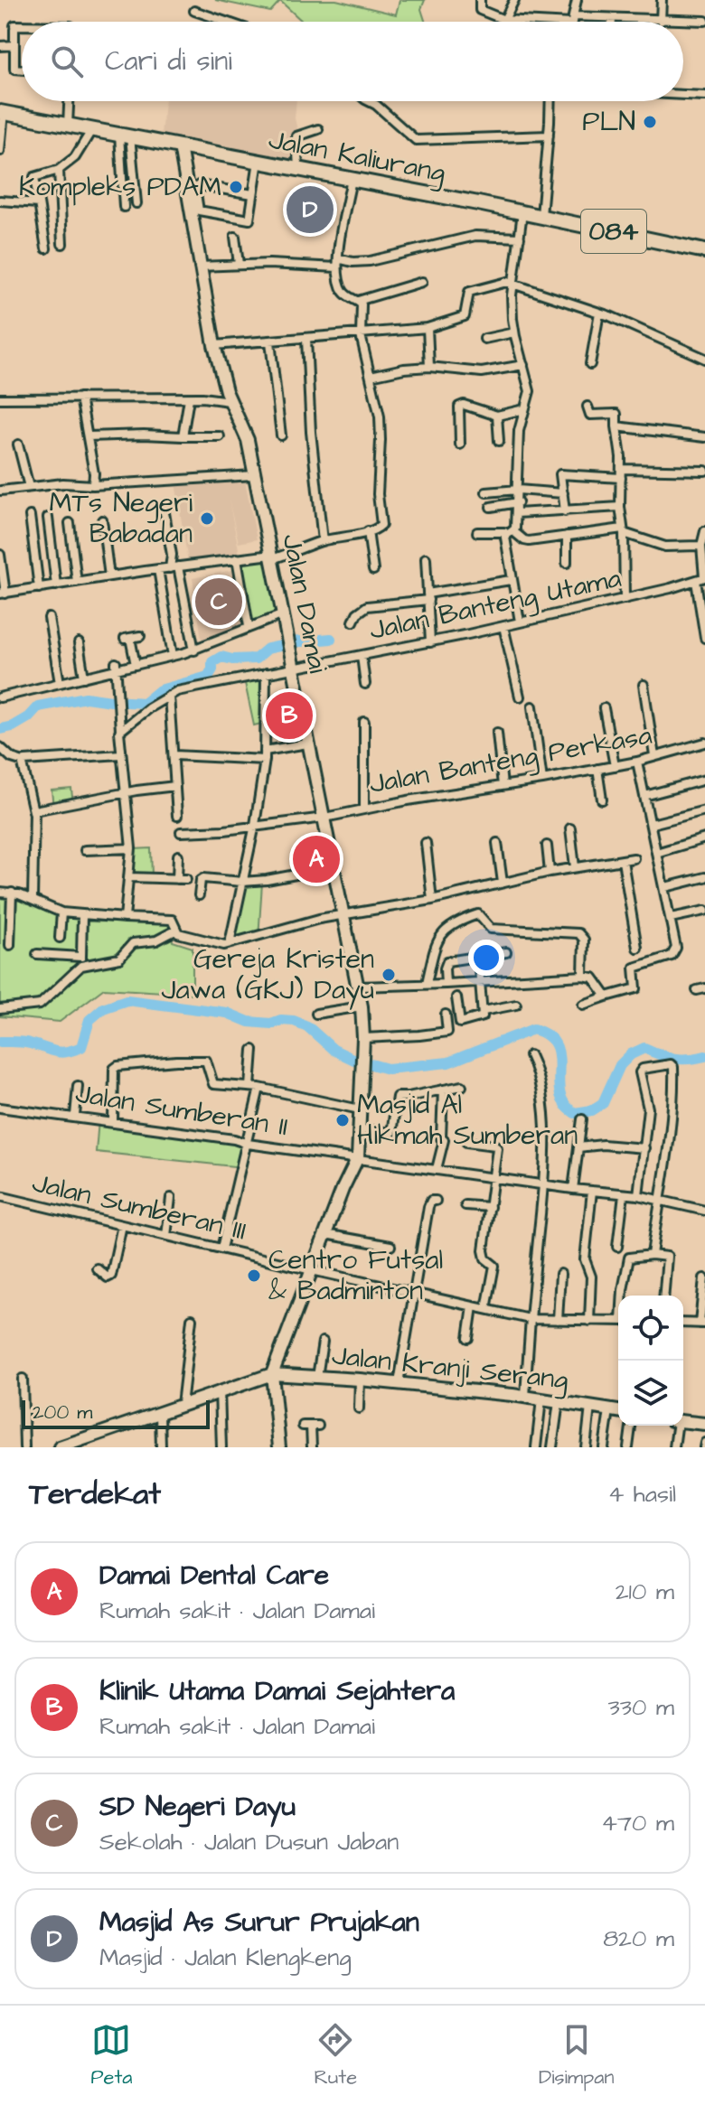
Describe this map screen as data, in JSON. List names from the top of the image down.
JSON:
{
  "streets": {
    "main road": [
      "Jalan Kaliurang",
      "084",
      "Jalan Damai",
      "Jalan Kranji Serang"
    ],
    "street": [
      "Jalan Banteng Utama",
      "Jalan Banteng Perkasa",
      "Jalan Sumberan II",
      "Jalan Sumberan III"
    ]
  },
  "crossings": [
    ["Jalan Kaliurang", "Jalan Damai"],
    ["Jalan Damai", "Jalan Banteng Utama"],
    ["Jalan Damai", "Jalan Banteng Perkasa"],
    ["Jalan Damai", "Jalan Sumberan II"],
    ["Jalan Damai", "Jalan Sumberan III"],
    ["Jalan Damai", "Jalan Kranji Serang"]
  ],
  "places": [
    "PLN",
    "Kompleks PDAM",
    "MTs Negeri Babadan",
    "Gereja Kristen Jawa (GKJ) Dayu",
    "Masjid Al Hikmah Sumberan",
    "Centro Futsal & Badminton"
  ],
  "scale_bar": "200 m",
  "page": {
    "search": "Cari di sini",
    "pins": [
      "D",
      "C",
      "B",
      "A"
    ],
    "scale": "200 m",
    "heading": ["Terdekat", "4 hasil"],
    "list": [
      {
        "mark": "A",
        "name": "Damai Dental Care",
        "note": "Rumah sakit · Jalan Damai",
        "value": "210 m"
      },
      {
        "mark": "B",
        "name": "Klinik Utama Damai Sejahtera",
        "note": "Rumah sakit · Jalan Damai",
        "value": "330 m"
      },
      {
        "mark": "C",
        "name": "SD Negeri Dayu",
        "note": "Sekolah · Jalan Dusun Jaban",
        "value": "470 m"
      },
      {
        "mark": "D",
        "name": "Masjid As Surur Prujakan",
        "note": "Masjid · Jalan Klengkeng",
        "value": "820 m"
      }
    ],
    "nav": ["Peta", "Rute", "Disimpan"]
  }
}
